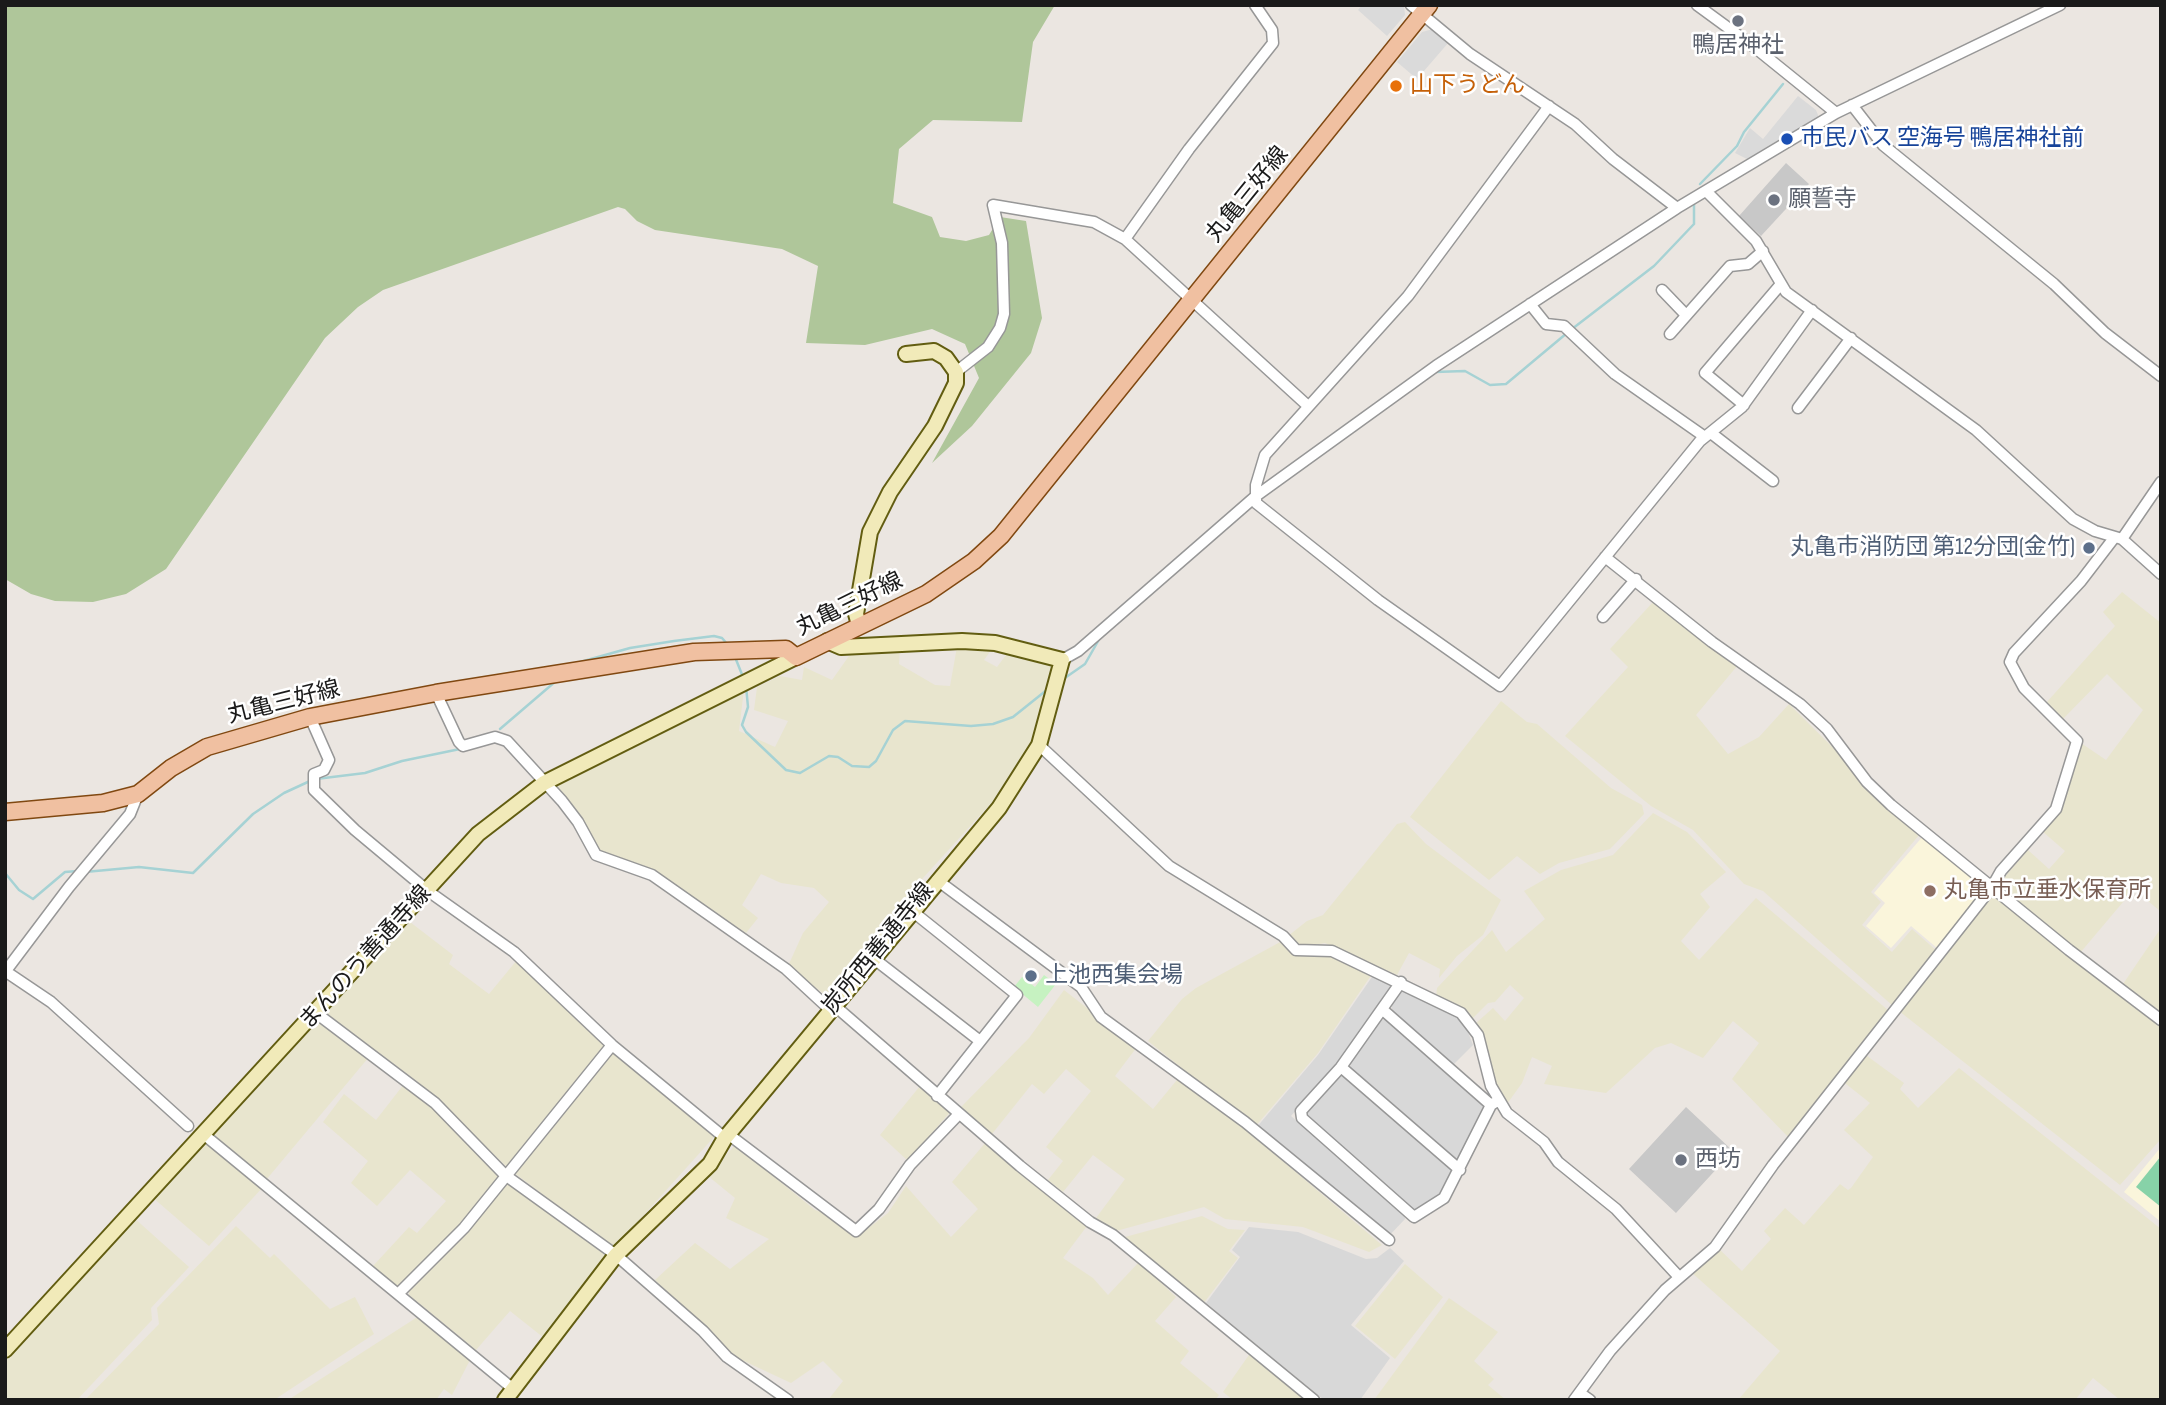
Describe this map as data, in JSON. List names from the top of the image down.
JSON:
{
  "streets": {
    "main road": ["丸亀三好線", "炭所西善通寺線", "まんのう善通寺線"]
  },
  "crossings": [
    ["丸亀三好線", "まんのう善通寺線"]
  ],
  "places": [
    "鴨居神社",
    "山下うどん",
    "市民バス 空海号 鴨居神社前",
    "願誓寺",
    "丸亀市消防団 第12分団(金竹)",
    "丸亀市立垂水保育所",
    "上池西集会場",
    "西坊"
  ]
}
